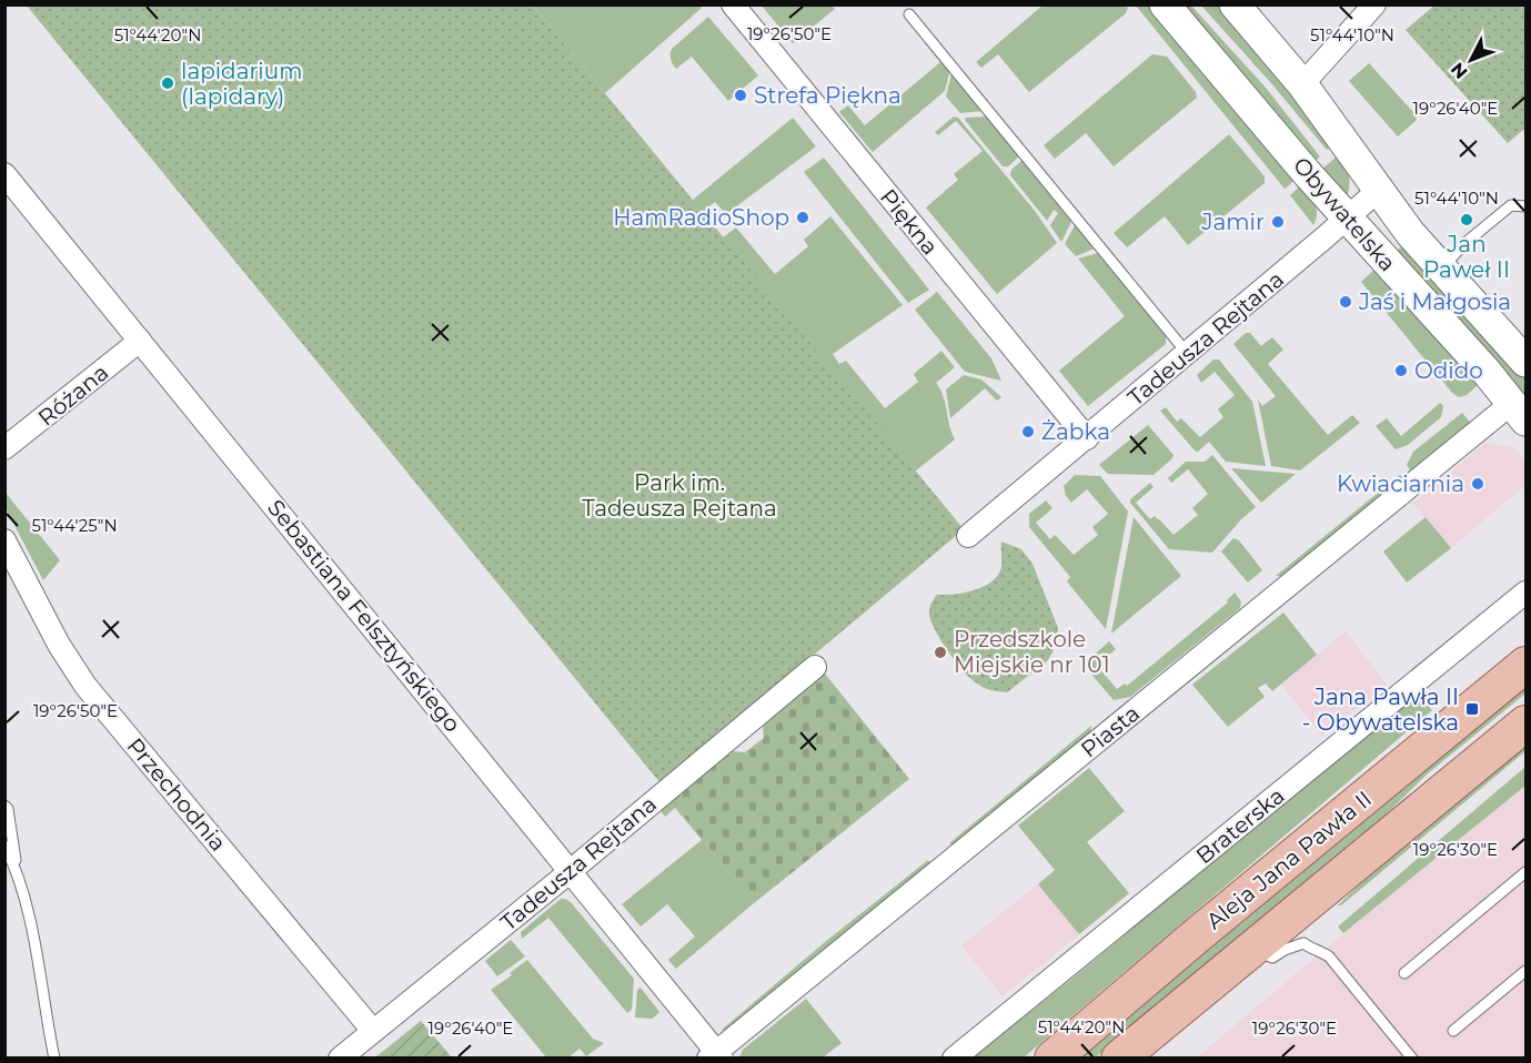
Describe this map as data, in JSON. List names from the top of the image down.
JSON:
{
  "streets": {
    "main road": ["Obywatelska", "Aleja Jana Pawła II"],
    "street": [
      "Piękna",
      "Tadeusza Rejtana",
      "Różana",
      "Sebastiana Felsztyńskiego",
      "Piasta",
      "Przechodnia",
      "Braterska"
    ]
  },
  "crossings": [
    ["Obywatelska", "Tadeusza Rejtana"],
    ["Obywatelska", "Piasta"],
    ["Piękna", "Tadeusza Rejtana"],
    ["Tadeusza Rejtana", "Sebastiana Felsztyńskiego"],
    ["Tadeusza Rejtana", "Przechodnia"],
    ["Różana", "Sebastiana Felsztyńskiego"],
    ["Sebastiana Felsztyńskiego", "Piasta"]
  ],
  "parks": ["Park im. Tadeusza Rejtana"],
  "places": {
    "other": [
      "lapidarium (lapidary)",
      "Strefa Piękna",
      "HamRadioShop",
      "Jan Paweł II",
      "Jamir",
      "Jaś i Małgosia",
      "Odido",
      "Żabka",
      "Kwiaciarnia",
      "Przedszkole Miejskie nr 101"
    ],
    "transit": ["Jana Pawła II - Obywatelska"]
  },
  "north": "bottom left",
  "coordinates": [
    "19°26'50\"E",
    "51°44'20\"N",
    "51°44'10\"N",
    "19°26'40\"E",
    "51°44'25\"N",
    "19°26'30\"E"
  ]
}
